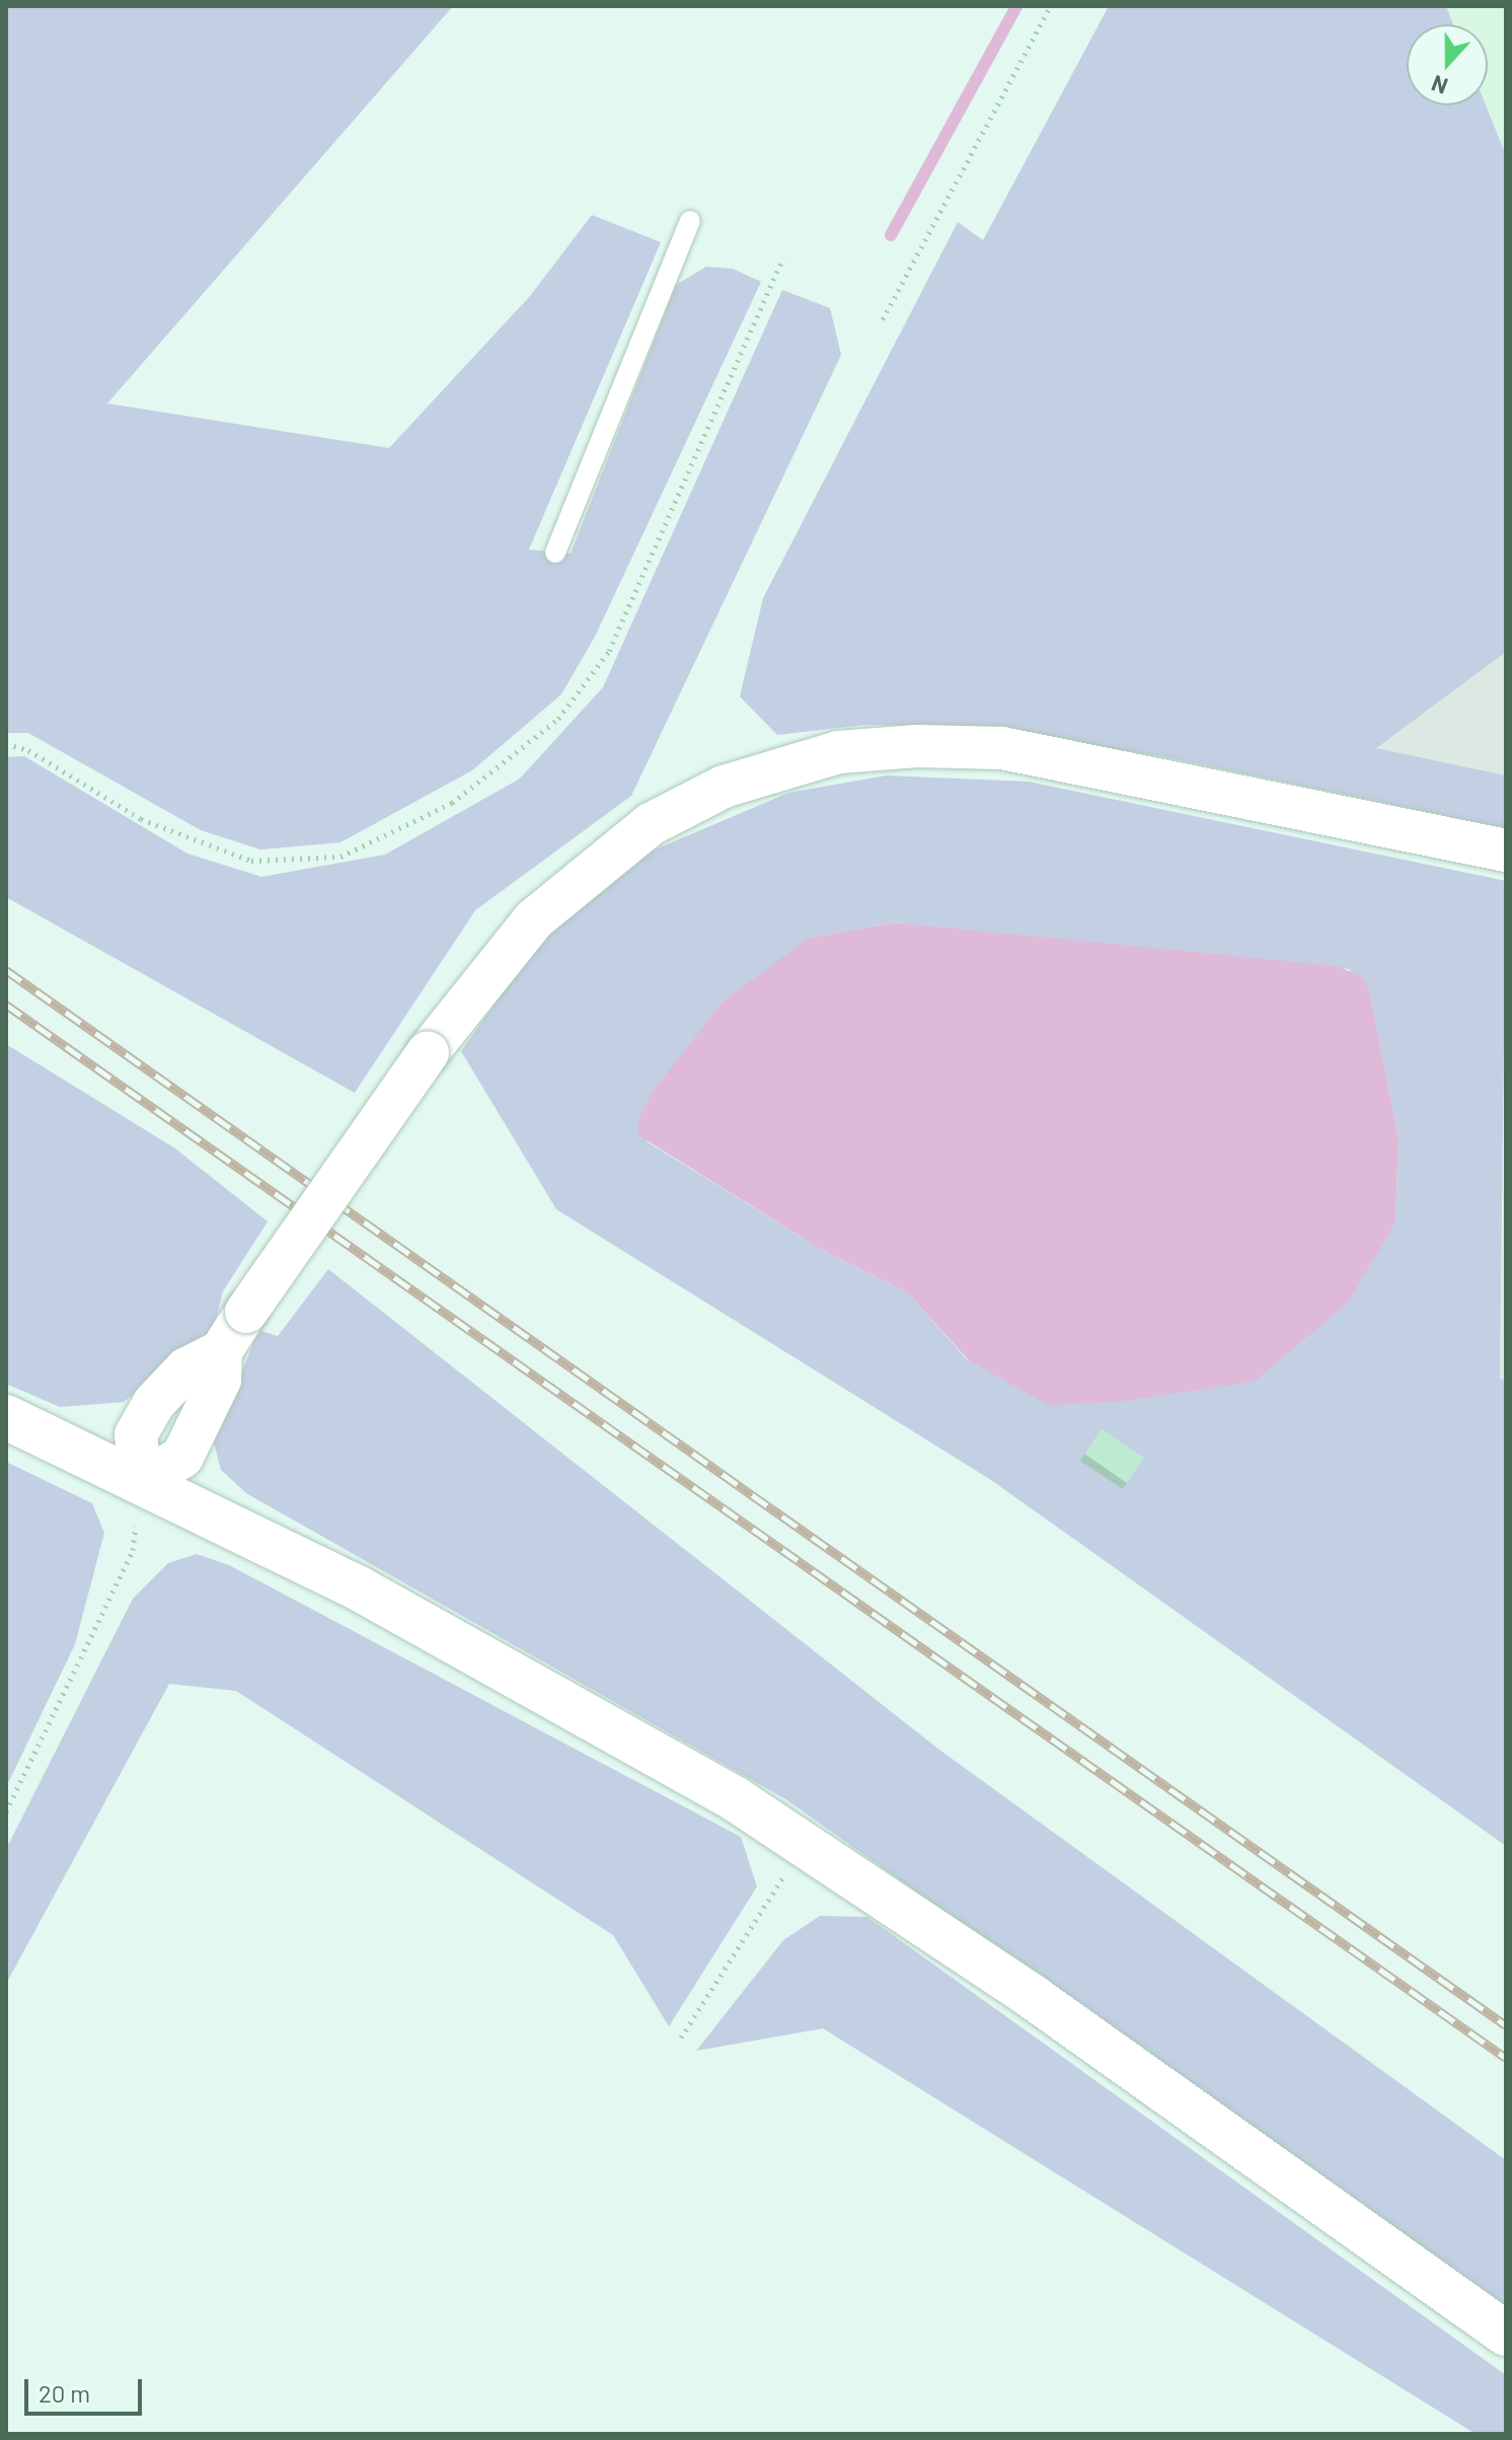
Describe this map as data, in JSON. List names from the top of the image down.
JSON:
{
  "scale_bar": "20 m",
  "north": "bottom"
}
